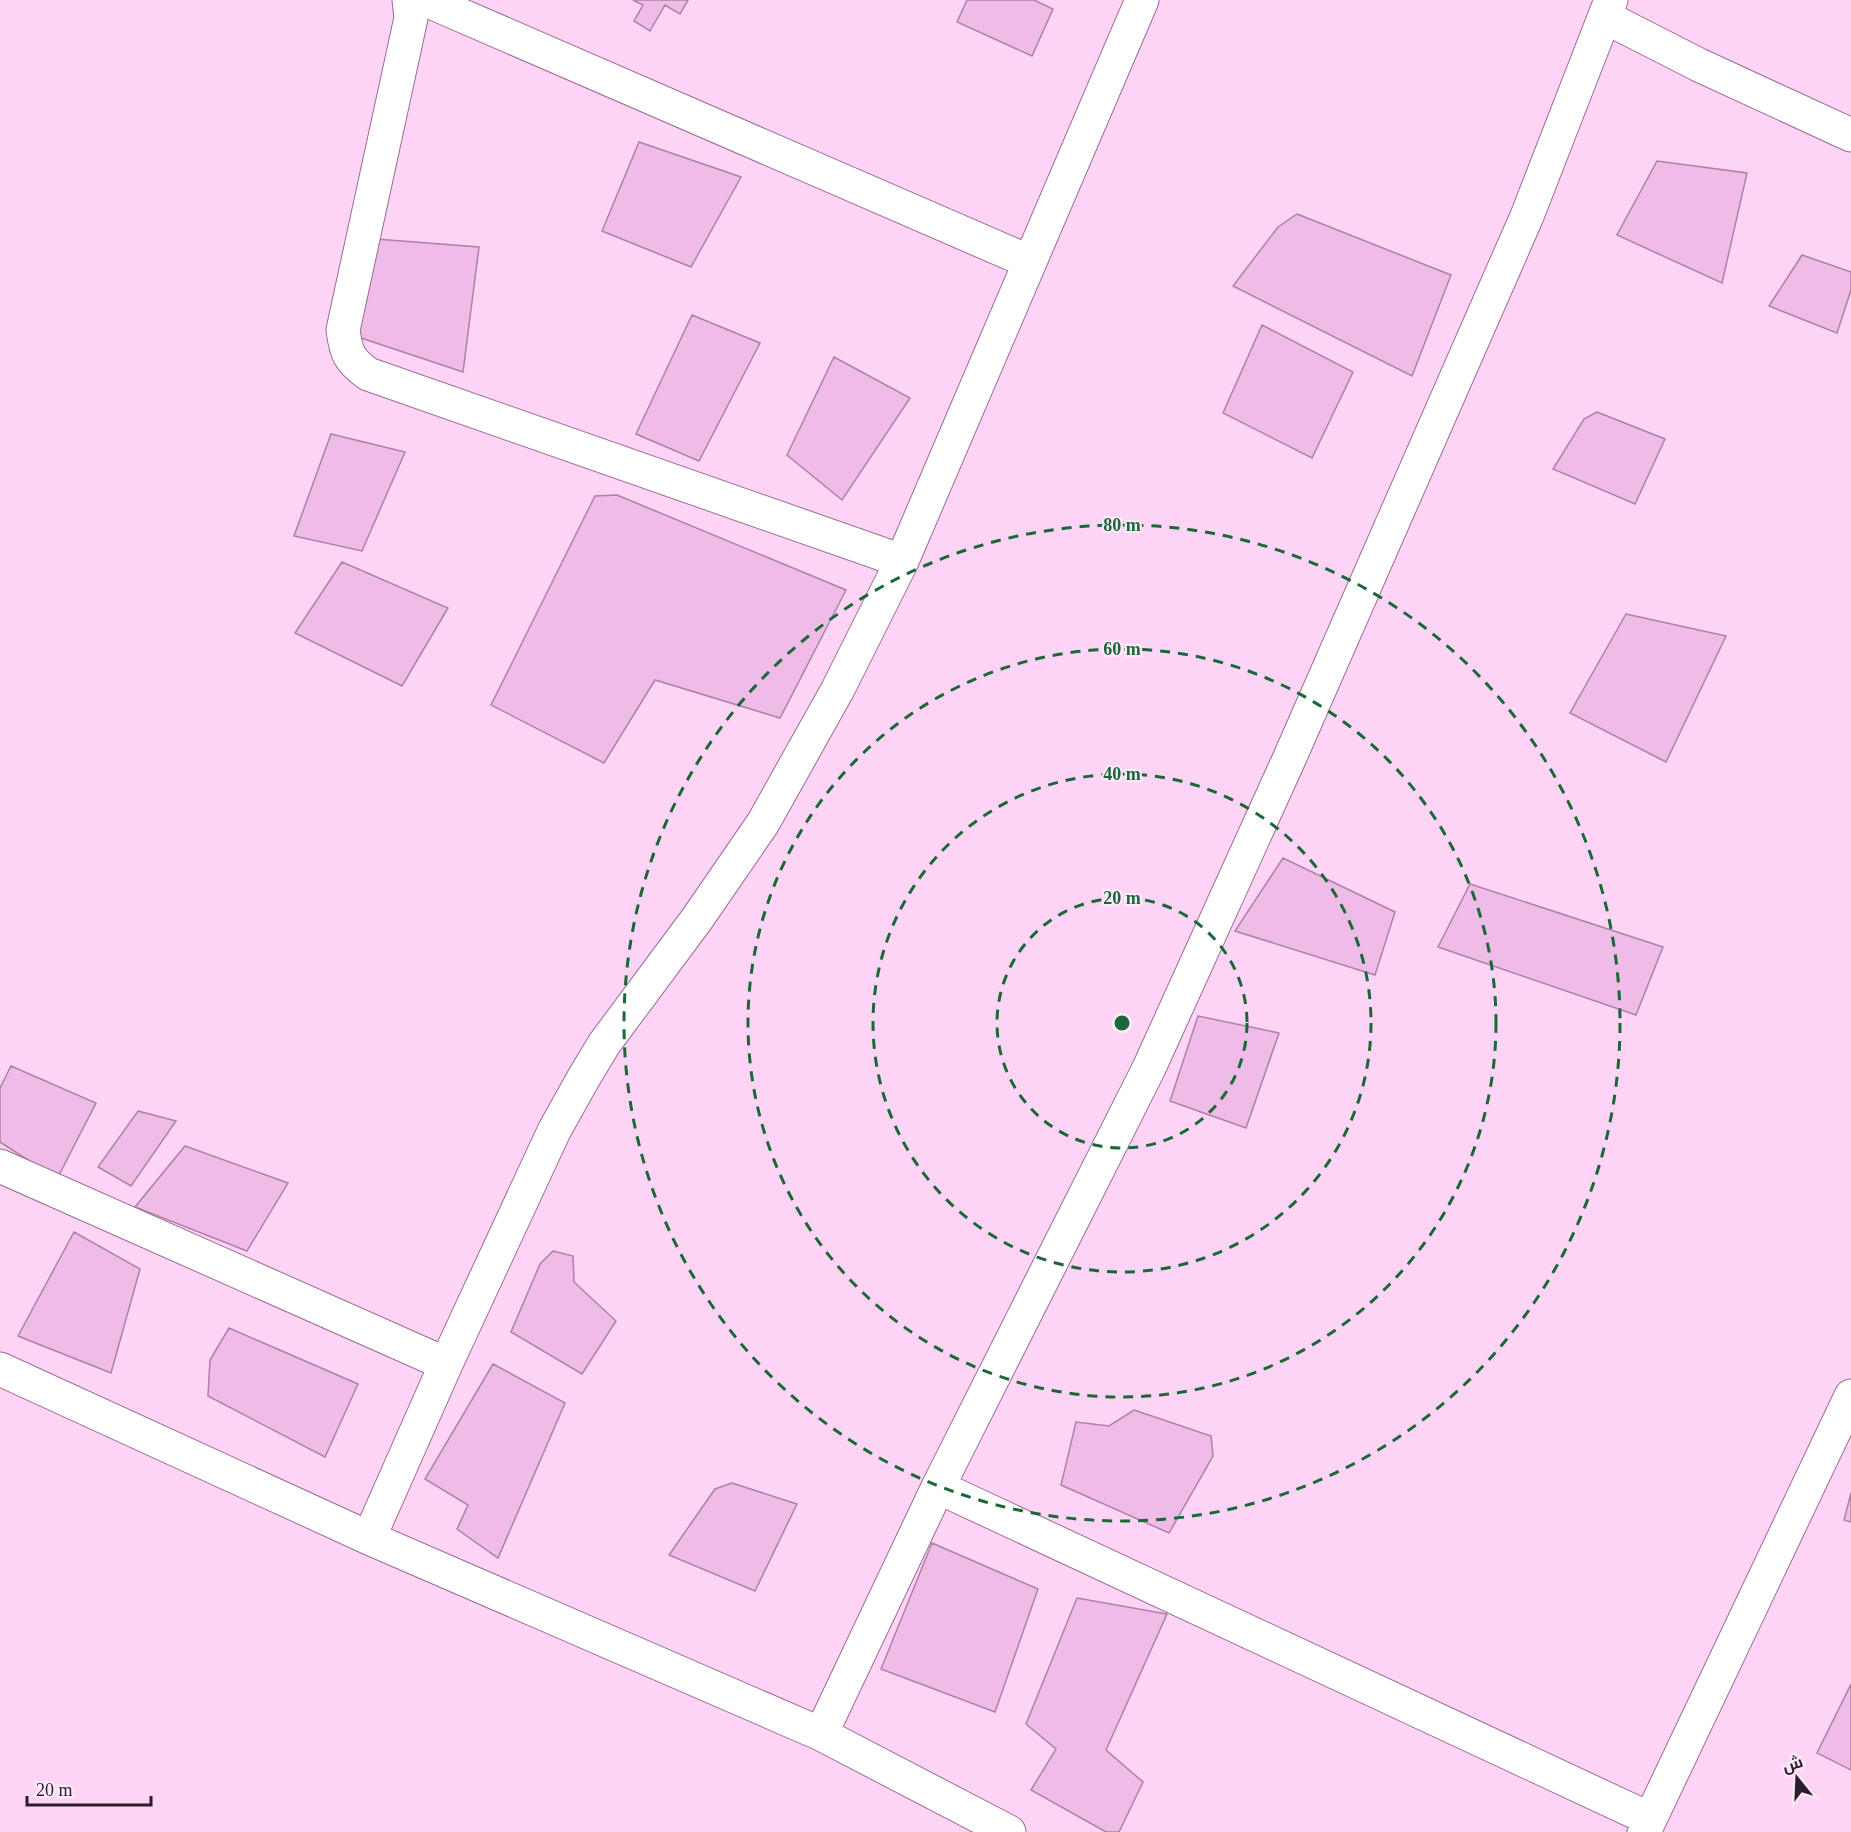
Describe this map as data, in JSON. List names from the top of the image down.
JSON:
{
  "scale_bar": "20 m",
  "north": "top",
  "rings": [
    "80 m",
    "60 m",
    "40 m",
    "20 m"
  ]
}
